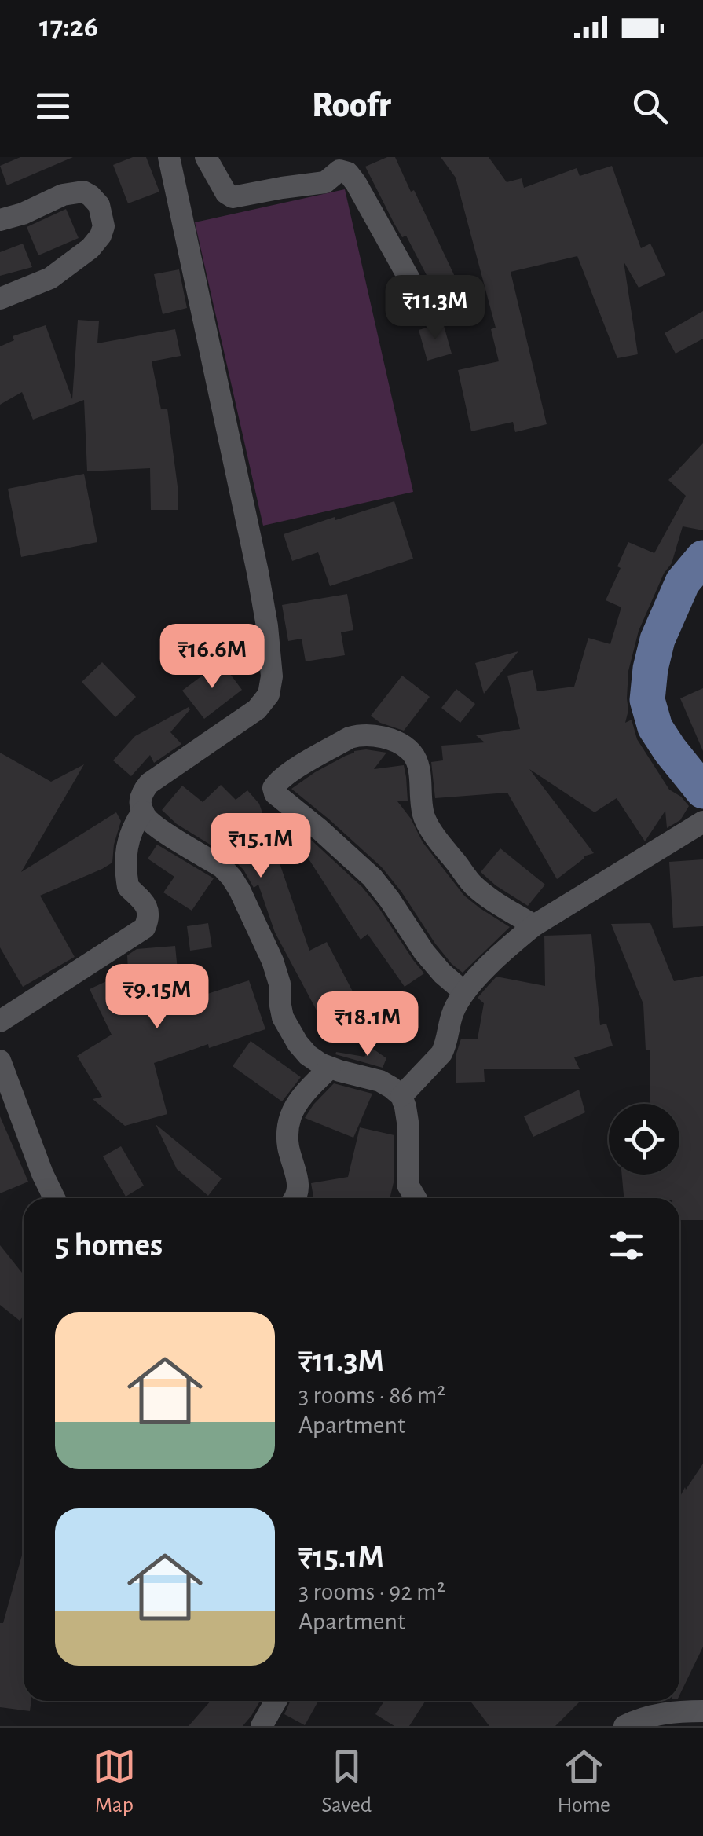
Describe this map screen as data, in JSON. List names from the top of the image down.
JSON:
{
  "page": {
    "status": "17:26",
    "header": "Roofr",
    "price": [
      "₹11.3M",
      "₹16.6M",
      "₹15.1M",
      "₹9.15M",
      "₹18.1M"
    ],
    "heading": "5 homes",
    "list": [
      {
        "name": "₹11.3M",
        "note": "3 rooms · 86 m² · Apartment"
      },
      {
        "name": "₹15.1M",
        "note": "3 rooms · 92 m² · Apartment"
      }
    ],
    "tabs": ["Map", "Saved", "Home"]
  }
}
